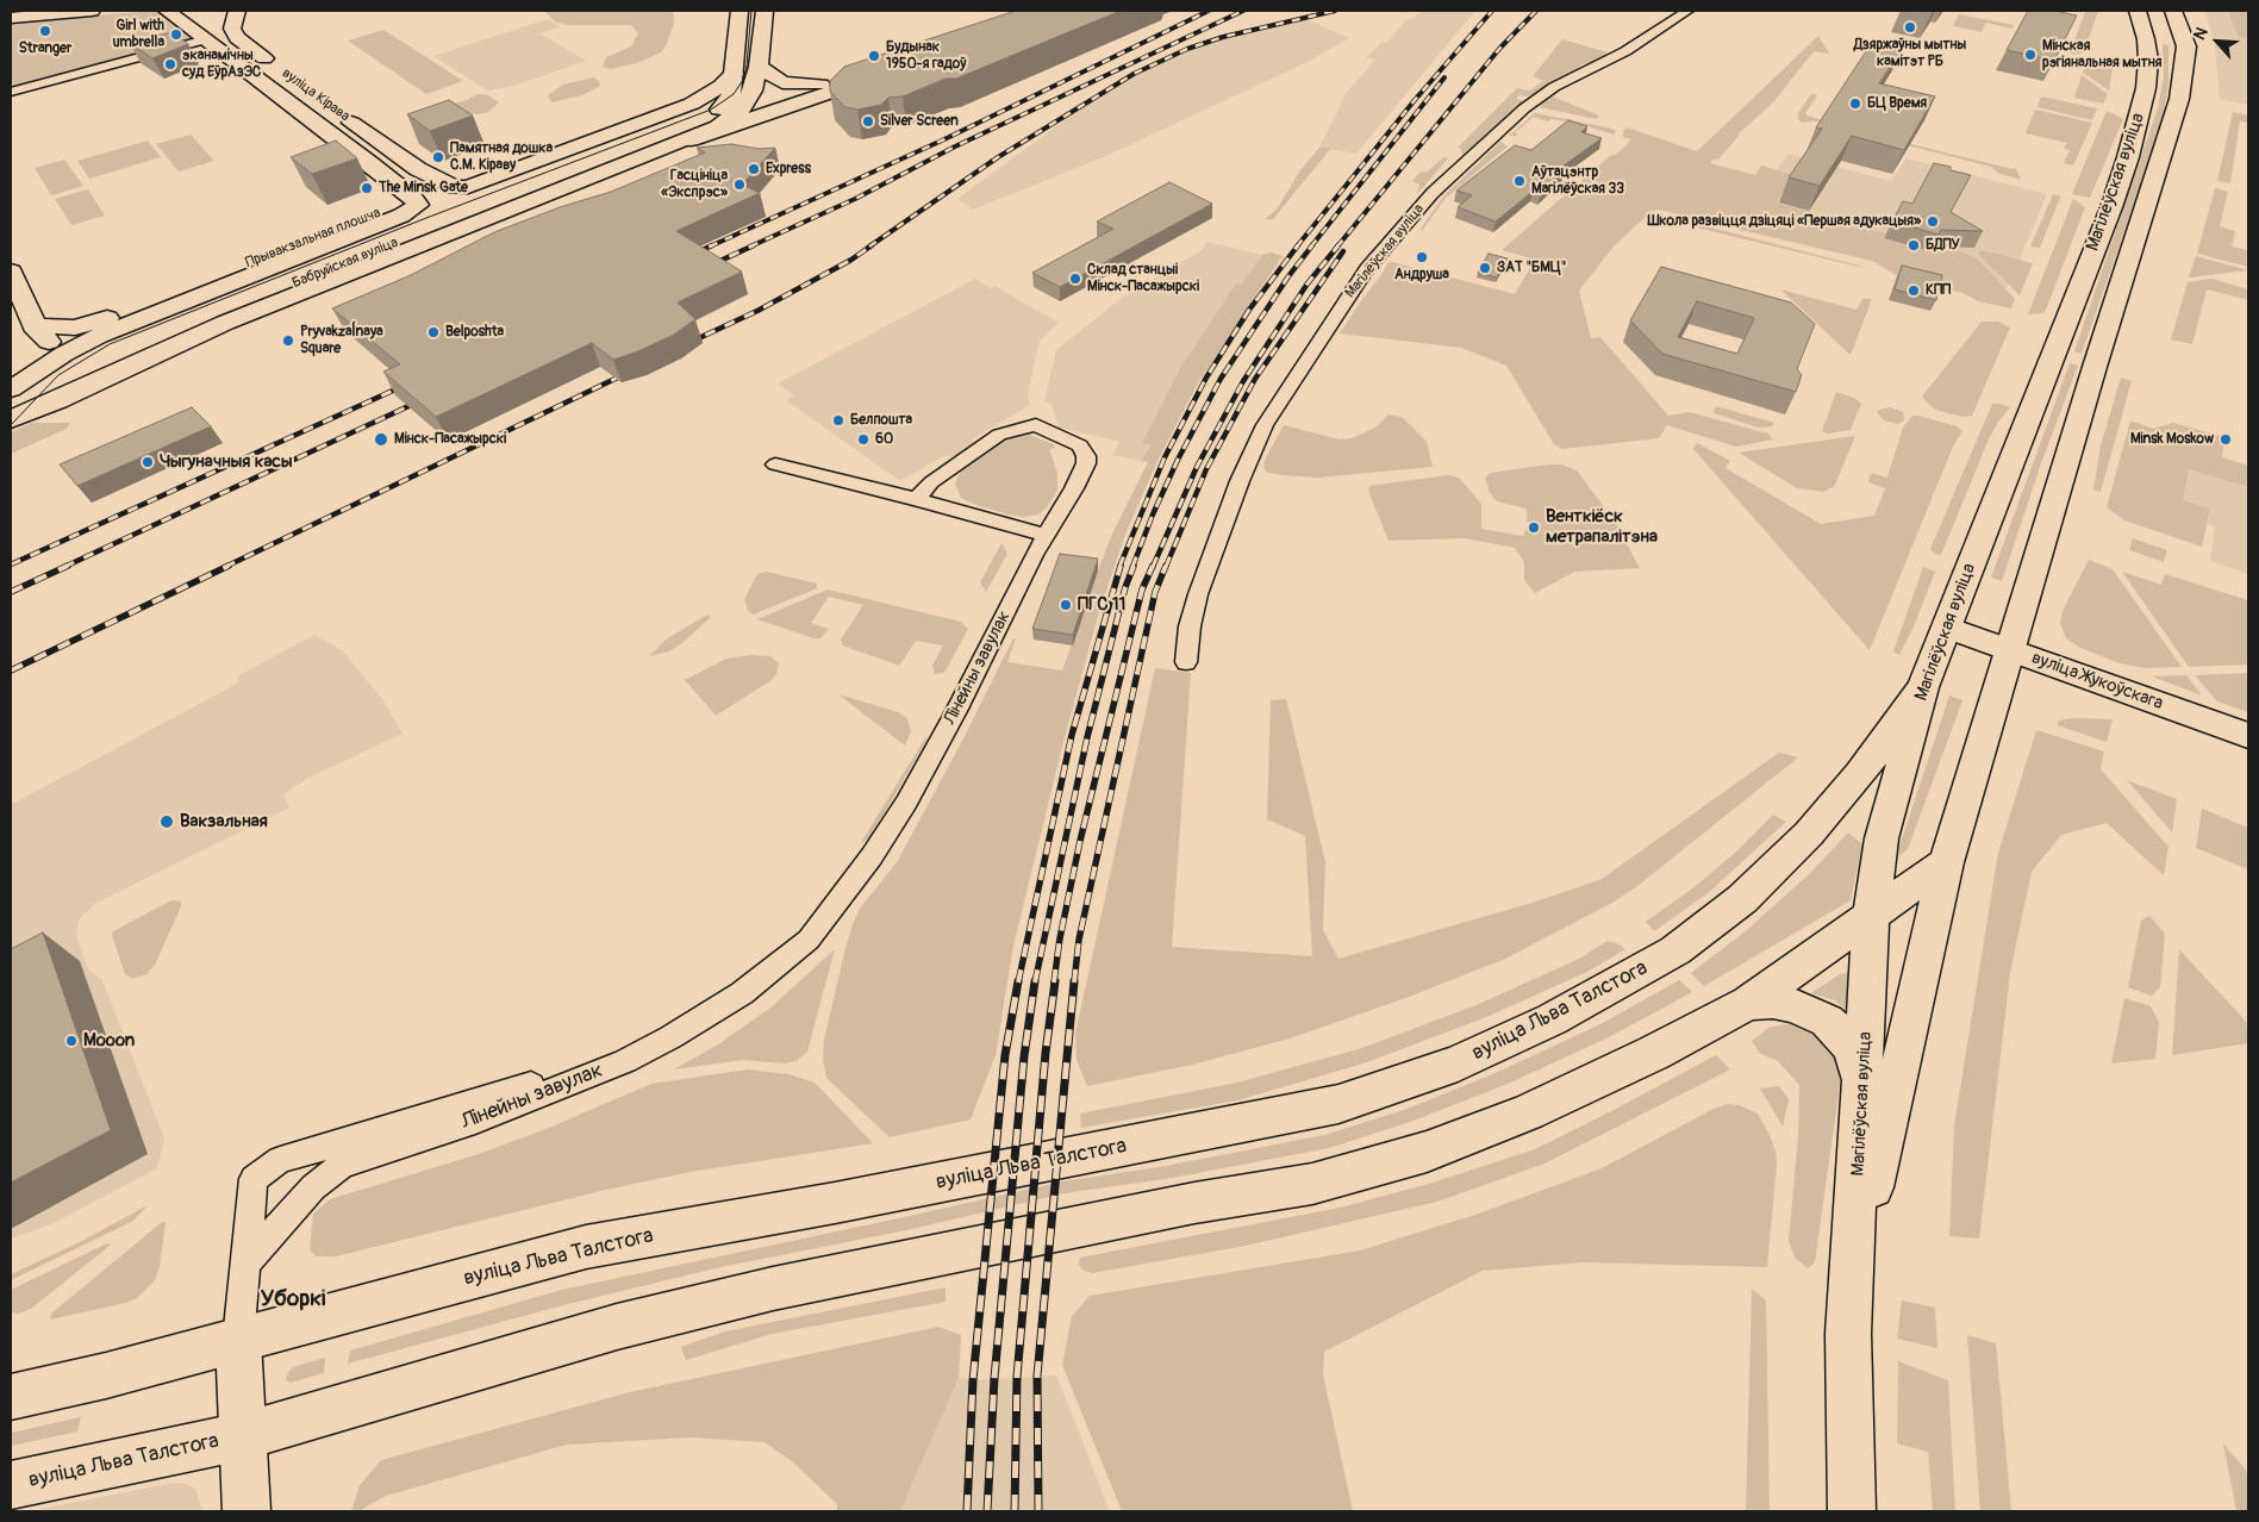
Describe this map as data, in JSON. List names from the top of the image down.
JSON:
{
  "streets": {
    "main road": [
      "вуліца Кірава",
      "Магілёўская вуліца",
      "Прывакзальная плошча",
      "Бабруйская вуліца",
      "вуліца Жукоўскага",
      "вуліца Льва Талстога"
    ],
    "street": ["Лінейны завулак"]
  },
  "crossings": [
    ["вуліца Кірава", "Прывакзальная плошча"],
    ["Магілёўская вуліца", "вуліца Жукоўскага"],
    ["Магілёўская вуліца", "вуліца Льва Талстога"]
  ],
  "districts": ["Уборкі"],
  "places": [
    "Дзяржаўны мытны камітэт РБ",
    "Stranger",
    "Girl with umbrella",
    "Мінская рэгіянальная мытня",
    "Будынак 1950-я гадоў",
    "эканамічны суд ЕўрАзЭС",
    "БЦ Время",
    "Silver Screen",
    "Памятная дошка С.М. Кіраву",
    "Express",
    "Аўтацэнтр Магілёўская 33",
    "Гасцініца «Экспрэс»",
    "The Minsk Gate",
    "Школа развіцця дзіцяці «Першая адукацыя»",
    "БДПУ",
    "Андруша",
    "ЗАТ \"БМЦ\"",
    "Склад станцыі Мінск-Пасажырскі",
    "КПП",
    "Belposhta",
    "Pryvakzaĺnaya Square",
    "Белпошта",
    "Мінск-Пасажырскі",
    "60",
    "Minsk Moskow",
    "Чыгуначныя касы",
    "Венткіёск метрапалітэна",
    "ПГС 11",
    "Вакзальная",
    "Mooon"
  ],
  "north": "top left"
}
